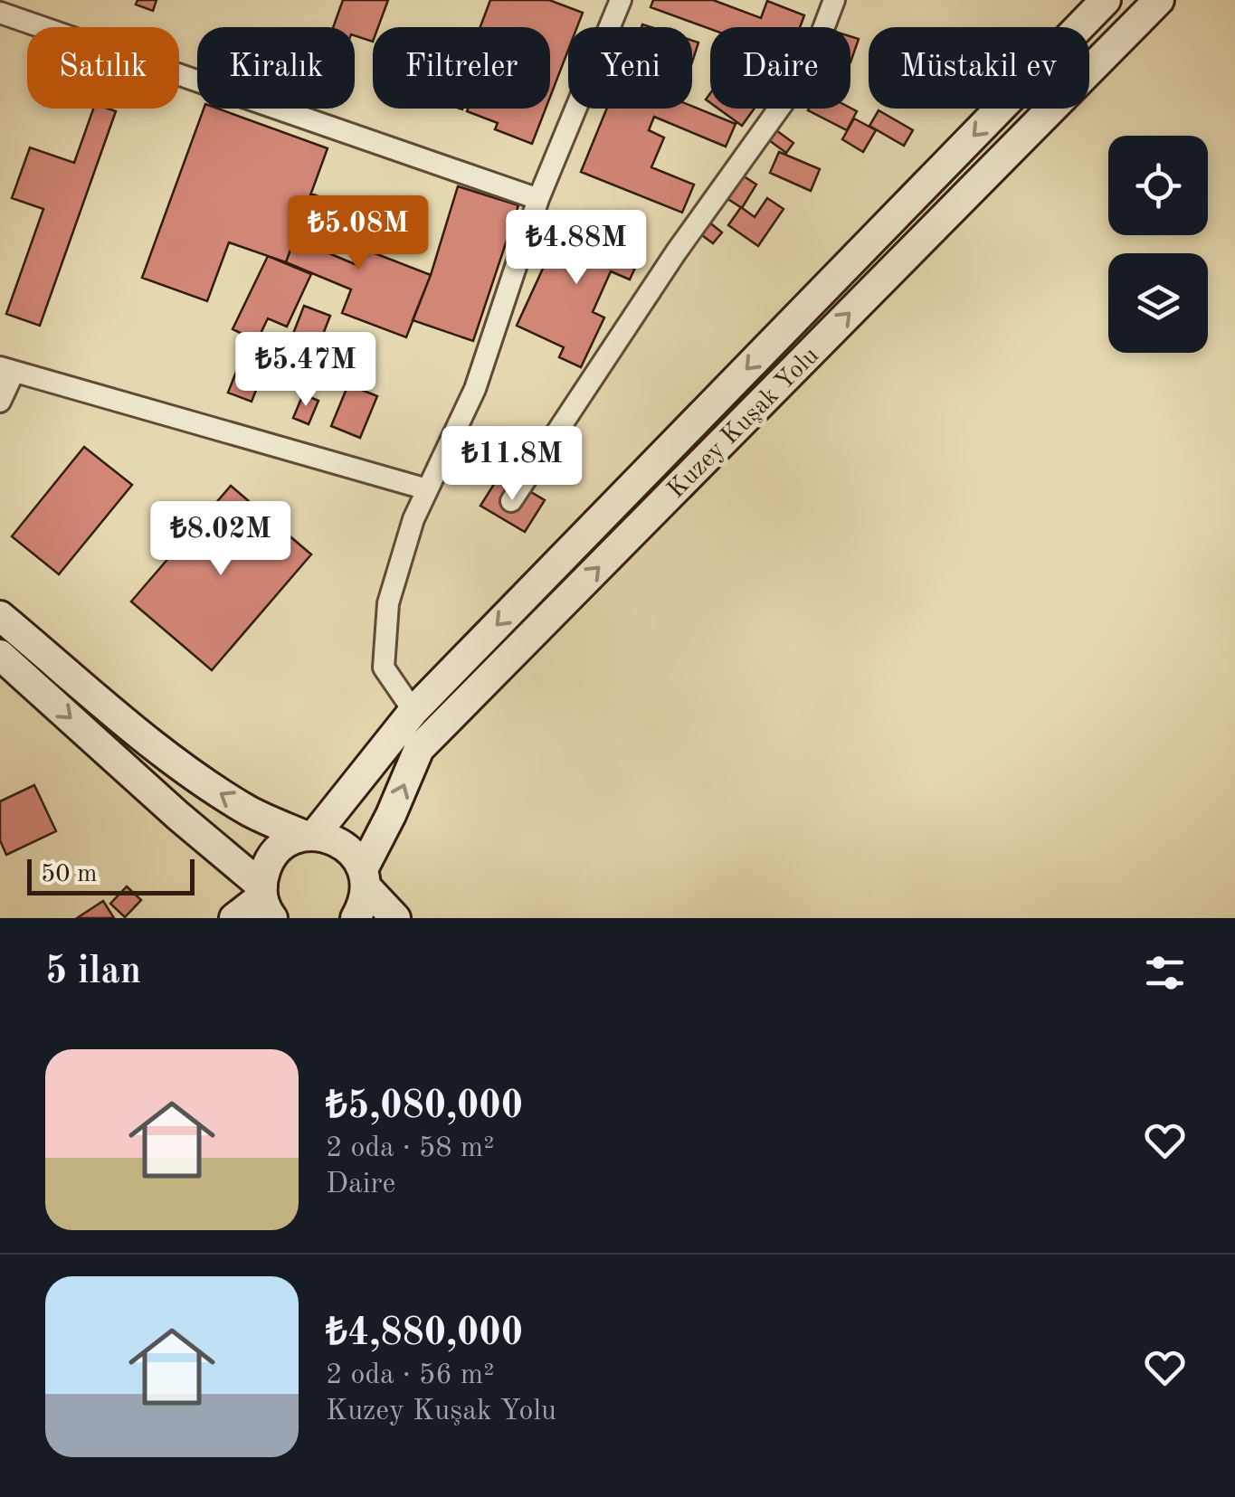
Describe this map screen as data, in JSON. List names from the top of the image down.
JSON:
{
  "streets": {
    "main road": ["Kuzey Kuşak Yolu"]
  },
  "scale_bar": "50 m",
  "page": {
    "chip": [
      "Satılık",
      "Kiralık",
      "Filtreler",
      "Yeni",
      "Daire",
      "Müstakil ev"
    ],
    "price": [
      "₺5.08M",
      "₺4.88M",
      "₺5.47M",
      "₺11.8M",
      "₺8.02M"
    ],
    "scale": "50 m",
    "heading": "5 ilan",
    "list": [
      {
        "name": "₺5,080,000",
        "note": "2 oda · 58 m² · Daire"
      },
      {
        "name": "₺4,880,000",
        "note": "2 oda · 56 m² · Kuzey Kuşak Yolu"
      }
    ]
  }
}
